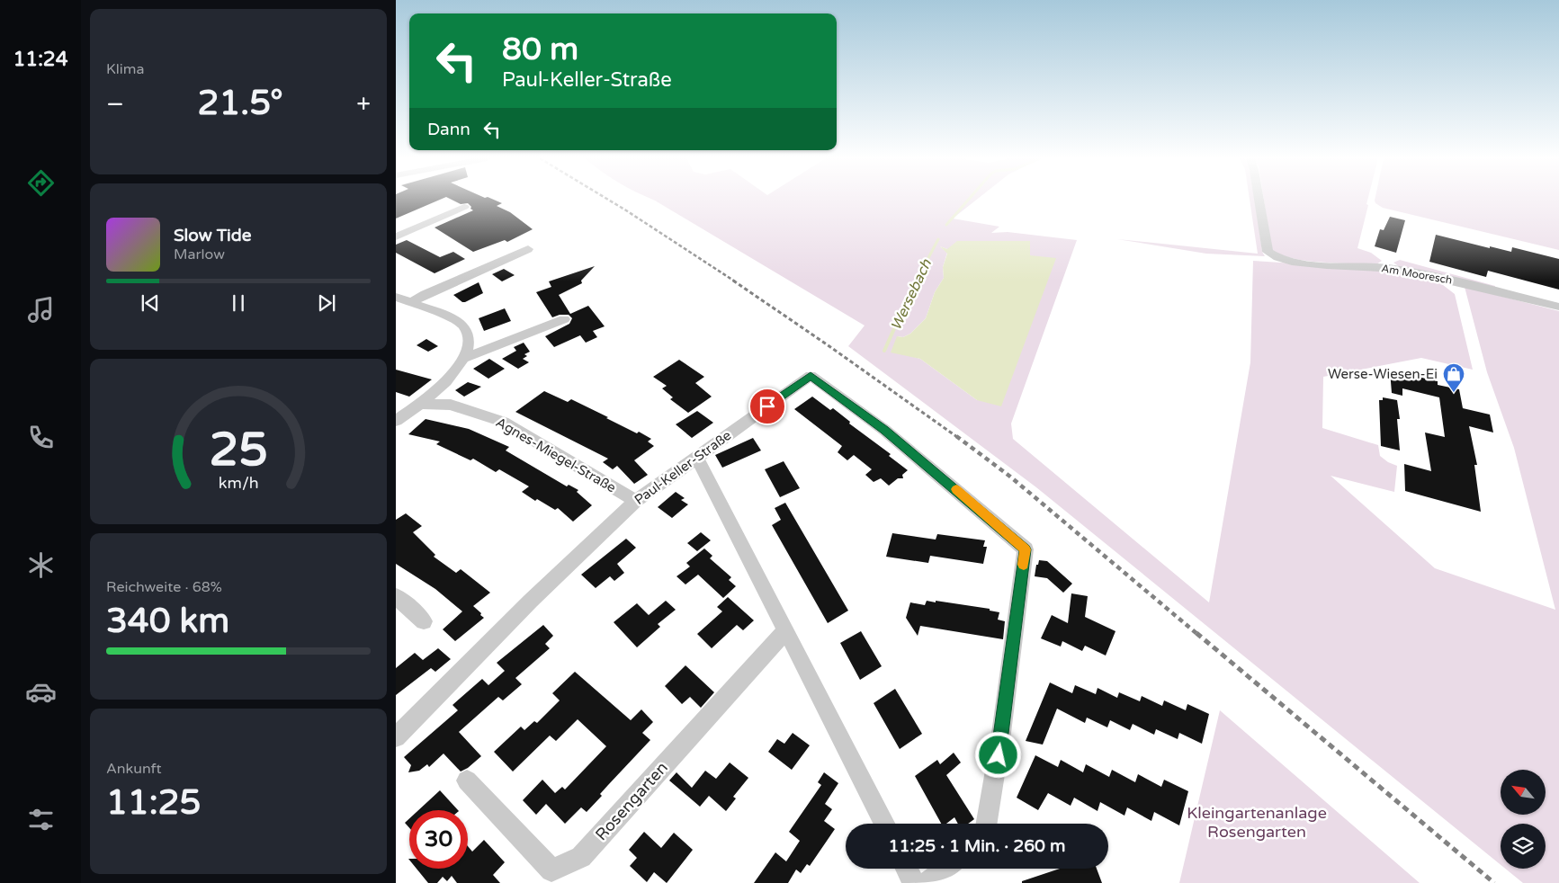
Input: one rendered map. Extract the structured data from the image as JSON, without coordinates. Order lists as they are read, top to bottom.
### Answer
{
  "streets": {
    "street": [
      "Am Mooresch",
      "Agnes-Miegel-Straße",
      "Paul-Keller-Straße",
      "Rosengarten"
    ]
  },
  "crossings": [
    ["Agnes-Miegel-Straße", "Paul-Keller-Straße"]
  ],
  "water": ["Wersebach"],
  "parks": ["Kleingartenanlage Rosengarten"],
  "places": {
    "shop": ["Werse-Wiesen-Ei"]
  },
  "north": "top left",
  "page": {
    "tabs": "11:24",
    "tile": [
      "Klima",
      ["Reichweite · 68%", "340 km"],
      ["Ankunft", "11:25"]
    ],
    "turn": ["80 m", "Paul-Keller-Straße"],
    "heat": ["−", "21.5°", "+"],
    "then": "Dann",
    "song": ["Slow Tide", "Marlow"],
    "limit": "30",
    "trip": "11:25 · 1 Min. · 260 m",
    "gauge": ["25", "km/h"]
  }
}
